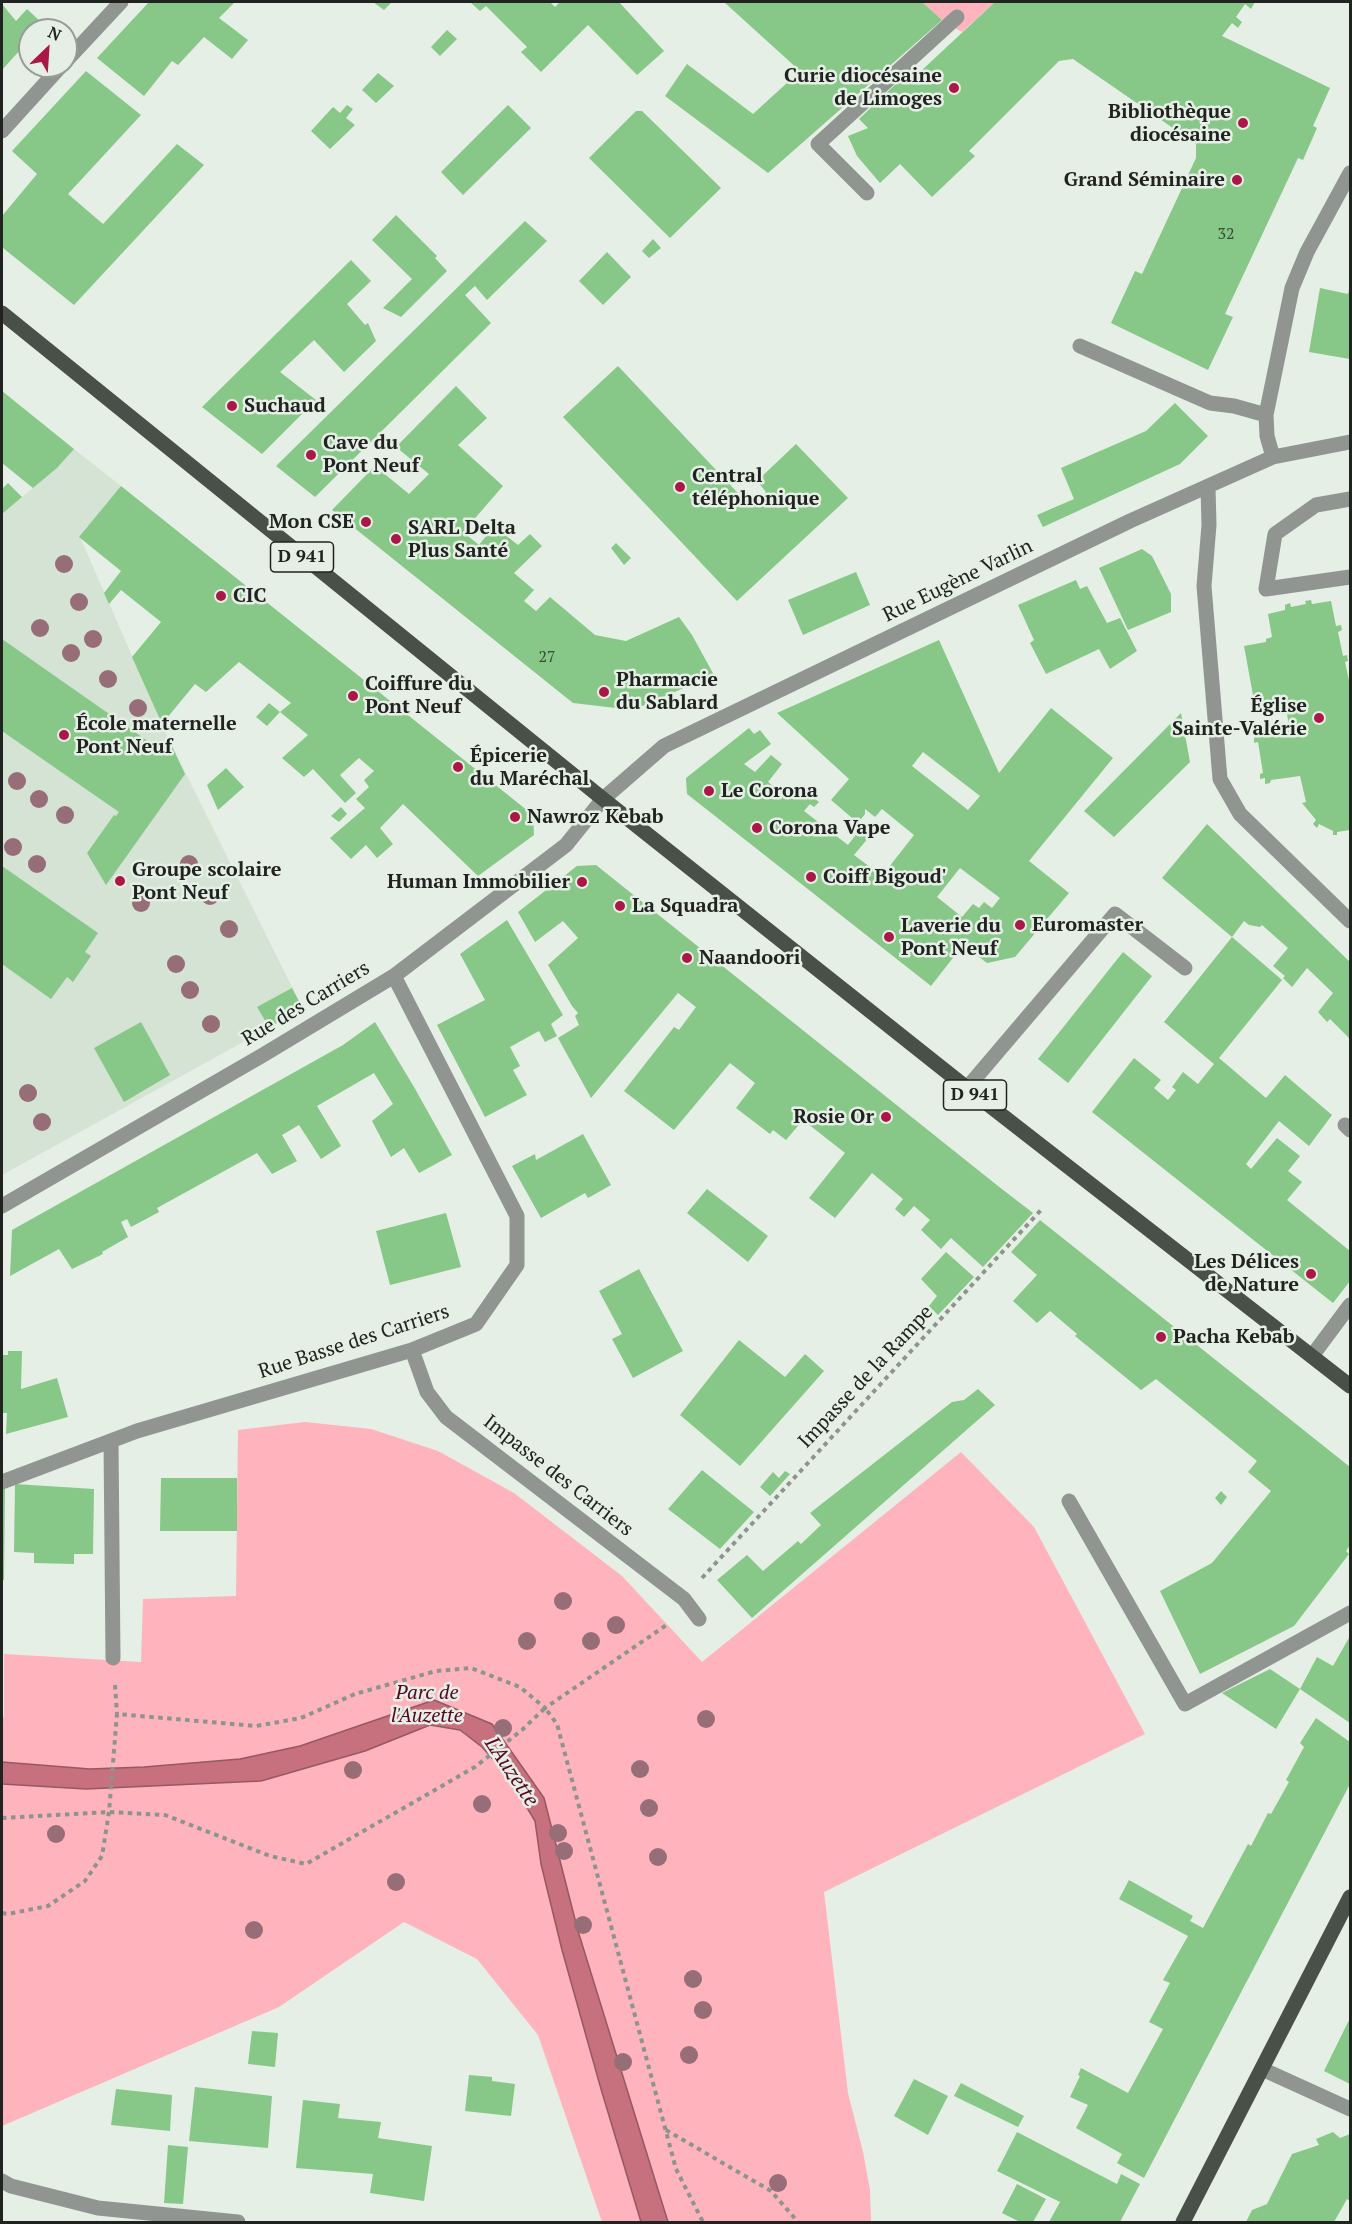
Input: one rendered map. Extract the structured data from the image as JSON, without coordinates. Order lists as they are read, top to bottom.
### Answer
{
  "streets": {
    "main road": ["D 941"],
    "street": [
      "Rue Eugène Varlin",
      "Rue des Carriers",
      "Rue Basse des Carriers",
      "Impasse des Carriers"
    ],
    "path": ["Impasse de la Rampe"]
  },
  "crossings": [
    ["D 941", "Rue Eugène Varlin"],
    ["D 941", "Rue des Carriers"],
    ["Rue Eugène Varlin", "Rue des Carriers"],
    ["Rue des Carriers", "Rue Basse des Carriers"],
    ["Rue Basse des Carriers", "Impasse des Carriers"]
  ],
  "water": ["L'Auzette"],
  "parks": ["Parc de l'Auzette"],
  "places": [
    "Curie diocésaine de Limoges",
    "Bibliothèque diocésaine",
    "Grand Séminaire",
    "Suchaud",
    "Cave du Pont Neuf",
    "Central téléphonique",
    "Mon CSE",
    "SARL Delta Plus Santé",
    "CIC",
    "Pharmacie du Sablard",
    "Coiffure du Pont Neuf",
    "Église Sainte-Valérie",
    "École maternelle Pont Neuf",
    "Épicerie du Maréchal",
    "Le Corona",
    "Nawroz Kebab",
    "Corona Vape",
    "Coiff Bigoud'",
    "Groupe scolaire Pont Neuf",
    "Human Immobilier",
    "La Squadra",
    "Euromaster",
    "Laverie du Pont Neuf",
    "Naandoori",
    "Rosie Or",
    "Les Délices de Nature",
    "Pacha Kebab"
  ],
  "house_numbers": ["32", "27"],
  "north": "top right"
}
